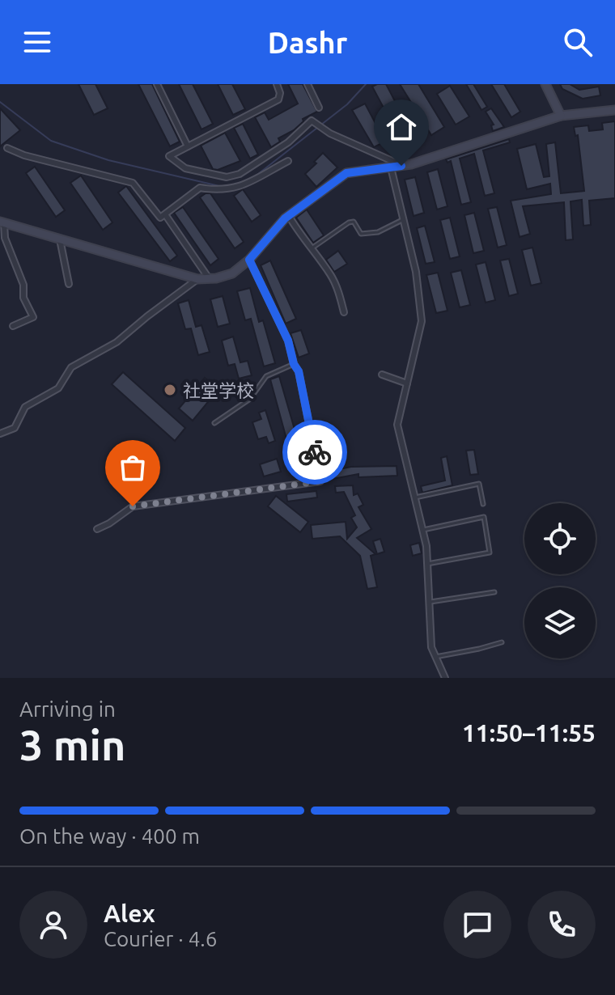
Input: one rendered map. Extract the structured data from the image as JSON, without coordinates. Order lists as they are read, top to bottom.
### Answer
{
  "places": ["社堂学校"],
  "page": {
    "header": "Dashr",
    "heading": ["3 min", "Arriving in", "11:50–11:55"],
    "panel": ["Alex", "Courier · 4.6"],
    "bar": "On the way · 400 m"
  }
}
